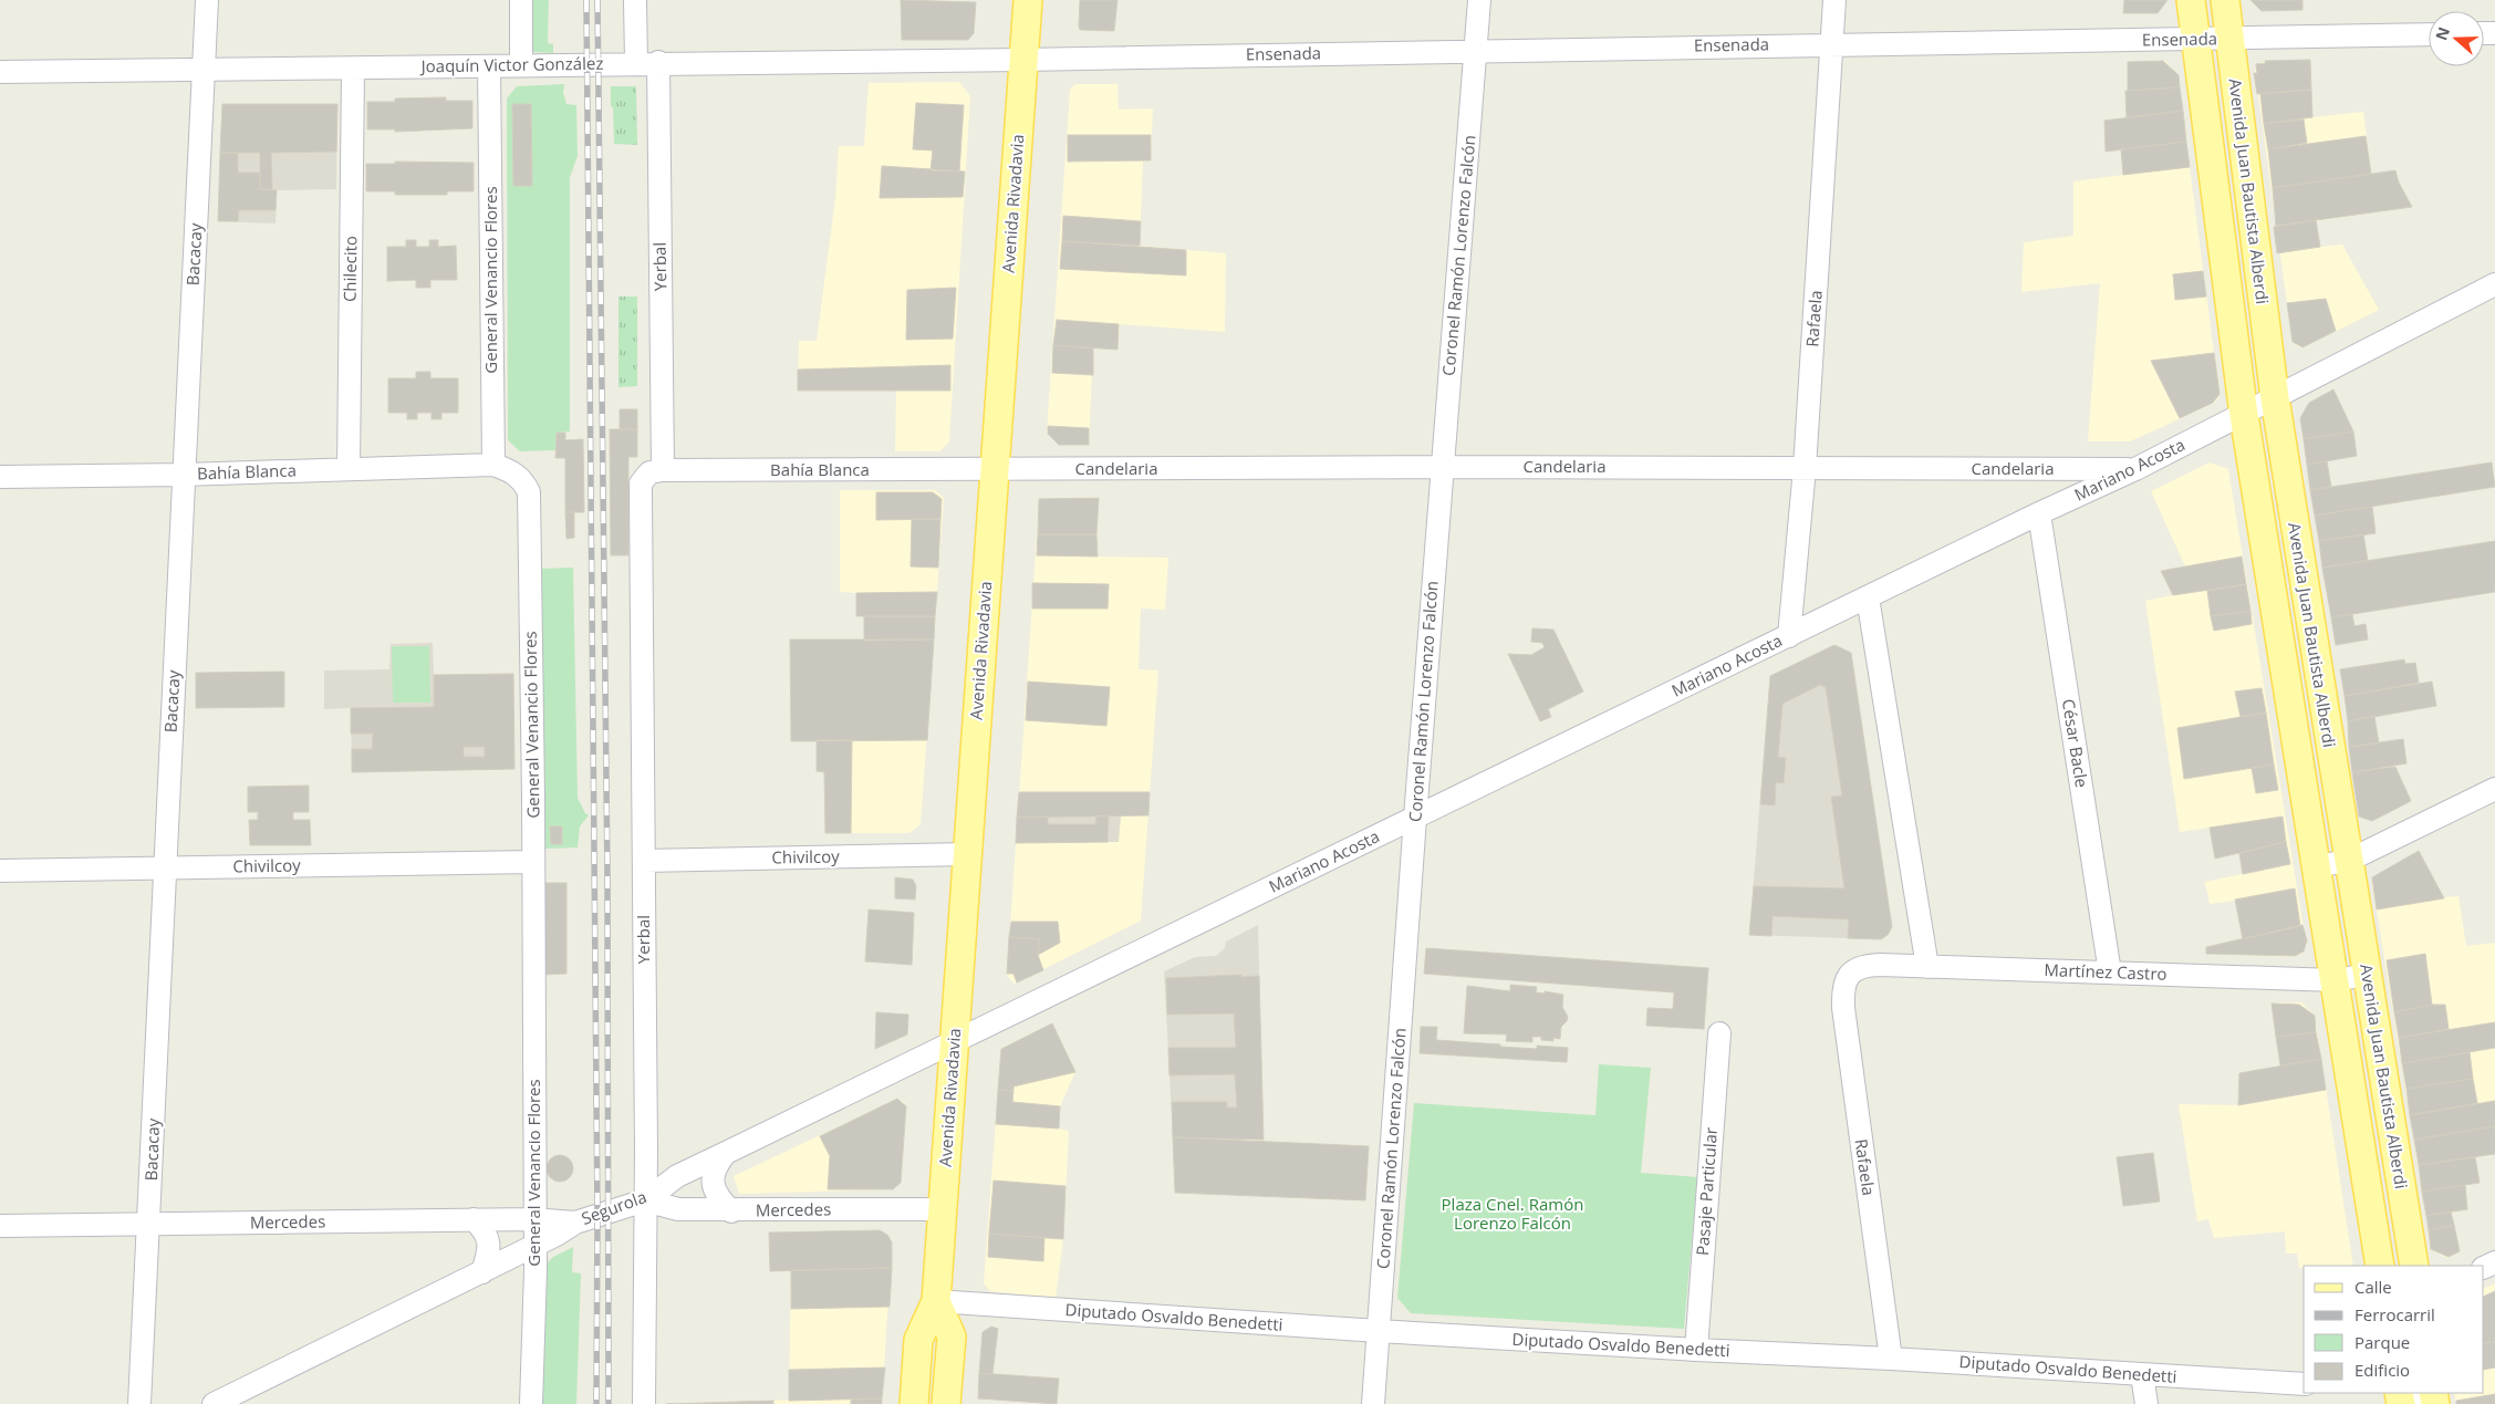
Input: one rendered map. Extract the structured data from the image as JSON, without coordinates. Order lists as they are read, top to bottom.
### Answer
{
  "streets": {
    "main road": ["Avenida Juan Bautista Alberdi", "Avenida Rivadavia"],
    "street": [
      "Ensenada",
      "Joaquín Victor González",
      "Bacacay",
      "Coronel Ramón Lorenzo Falcón",
      "Yerbal",
      "Chilecito",
      "General Venancio Flores",
      "Rafaela",
      "Candelaria",
      "Bahía Blanca",
      "Mariano Acosta",
      "César Bacle",
      "Chivilcoy",
      "Martínez Castro",
      "Pasaje Particular",
      "Segurola",
      "Mercedes",
      "Diputado Osvaldo Benedetti"
    ]
  },
  "crossings": [
    ["Ensenada", "Joaquín Victor González"],
    ["Ensenada", "Avenida Juan Bautista Alberdi"],
    ["Ensenada", "Avenida Rivadavia"],
    ["Ensenada", "Coronel Ramón Lorenzo Falcón"],
    ["Ensenada", "Rafaela"],
    ["Joaquín Victor González", "Avenida Rivadavia"],
    ["Joaquín Victor González", "Bacacay"],
    ["Joaquín Victor González", "Yerbal"],
    ["Joaquín Victor González", "Chilecito"],
    ["Joaquín Victor González", "General Venancio Flores"],
    ["Avenida Juan Bautista Alberdi", "Mariano Acosta"],
    ["Avenida Juan Bautista Alberdi", "Martínez Castro"],
    ["Avenida Rivadavia", "Candelaria"],
    ["Avenida Rivadavia", "Bahía Blanca"],
    ["Avenida Rivadavia", "Mariano Acosta"],
    ["Avenida Rivadavia", "Chivilcoy"],
    ["Avenida Rivadavia", "Segurola"],
    ["Avenida Rivadavia", "Mercedes"],
    ["Avenida Rivadavia", "Diputado Osvaldo Benedetti"],
    ["Bacacay", "Bahía Blanca"],
    ["Bacacay", "Chivilcoy"],
    ["Bacacay", "Mercedes"],
    ["Coronel Ramón Lorenzo Falcón", "Candelaria"],
    ["Coronel Ramón Lorenzo Falcón", "Mariano Acosta"],
    ["Coronel Ramón Lorenzo Falcón", "Diputado Osvaldo Benedetti"],
    ["Yerbal", "Bahía Blanca"],
    ["Yerbal", "Chivilcoy"],
    ["Yerbal", "Segurola"],
    ["Yerbal", "Mercedes"],
    ["Chilecito", "Bahía Blanca"],
    ["General Venancio Flores", "Bahía Blanca"],
    ["General Venancio Flores", "Chivilcoy"],
    ["General Venancio Flores", "Segurola"],
    ["General Venancio Flores", "Mercedes"],
    ["Rafaela", "Candelaria"],
    ["Rafaela", "Mariano Acosta"],
    ["Rafaela", "Martínez Castro"],
    ["Rafaela", "Diputado Osvaldo Benedetti"],
    ["Candelaria", "Bahía Blanca"],
    ["Candelaria", "Mariano Acosta"],
    ["Mariano Acosta", "César Bacle"],
    ["Mariano Acosta", "Segurola"],
    ["César Bacle", "Martínez Castro"],
    ["Pasaje Particular", "Diputado Osvaldo Benedetti"],
    ["Segurola", "Mercedes"]
  ],
  "parks": ["Plaza Cnel. Ramón Lorenzo Falcón"],
  "legend": [
    "Calle",
    "Ferrocarril",
    "Parque",
    "Edificio"
  ],
  "north": "left"
}
